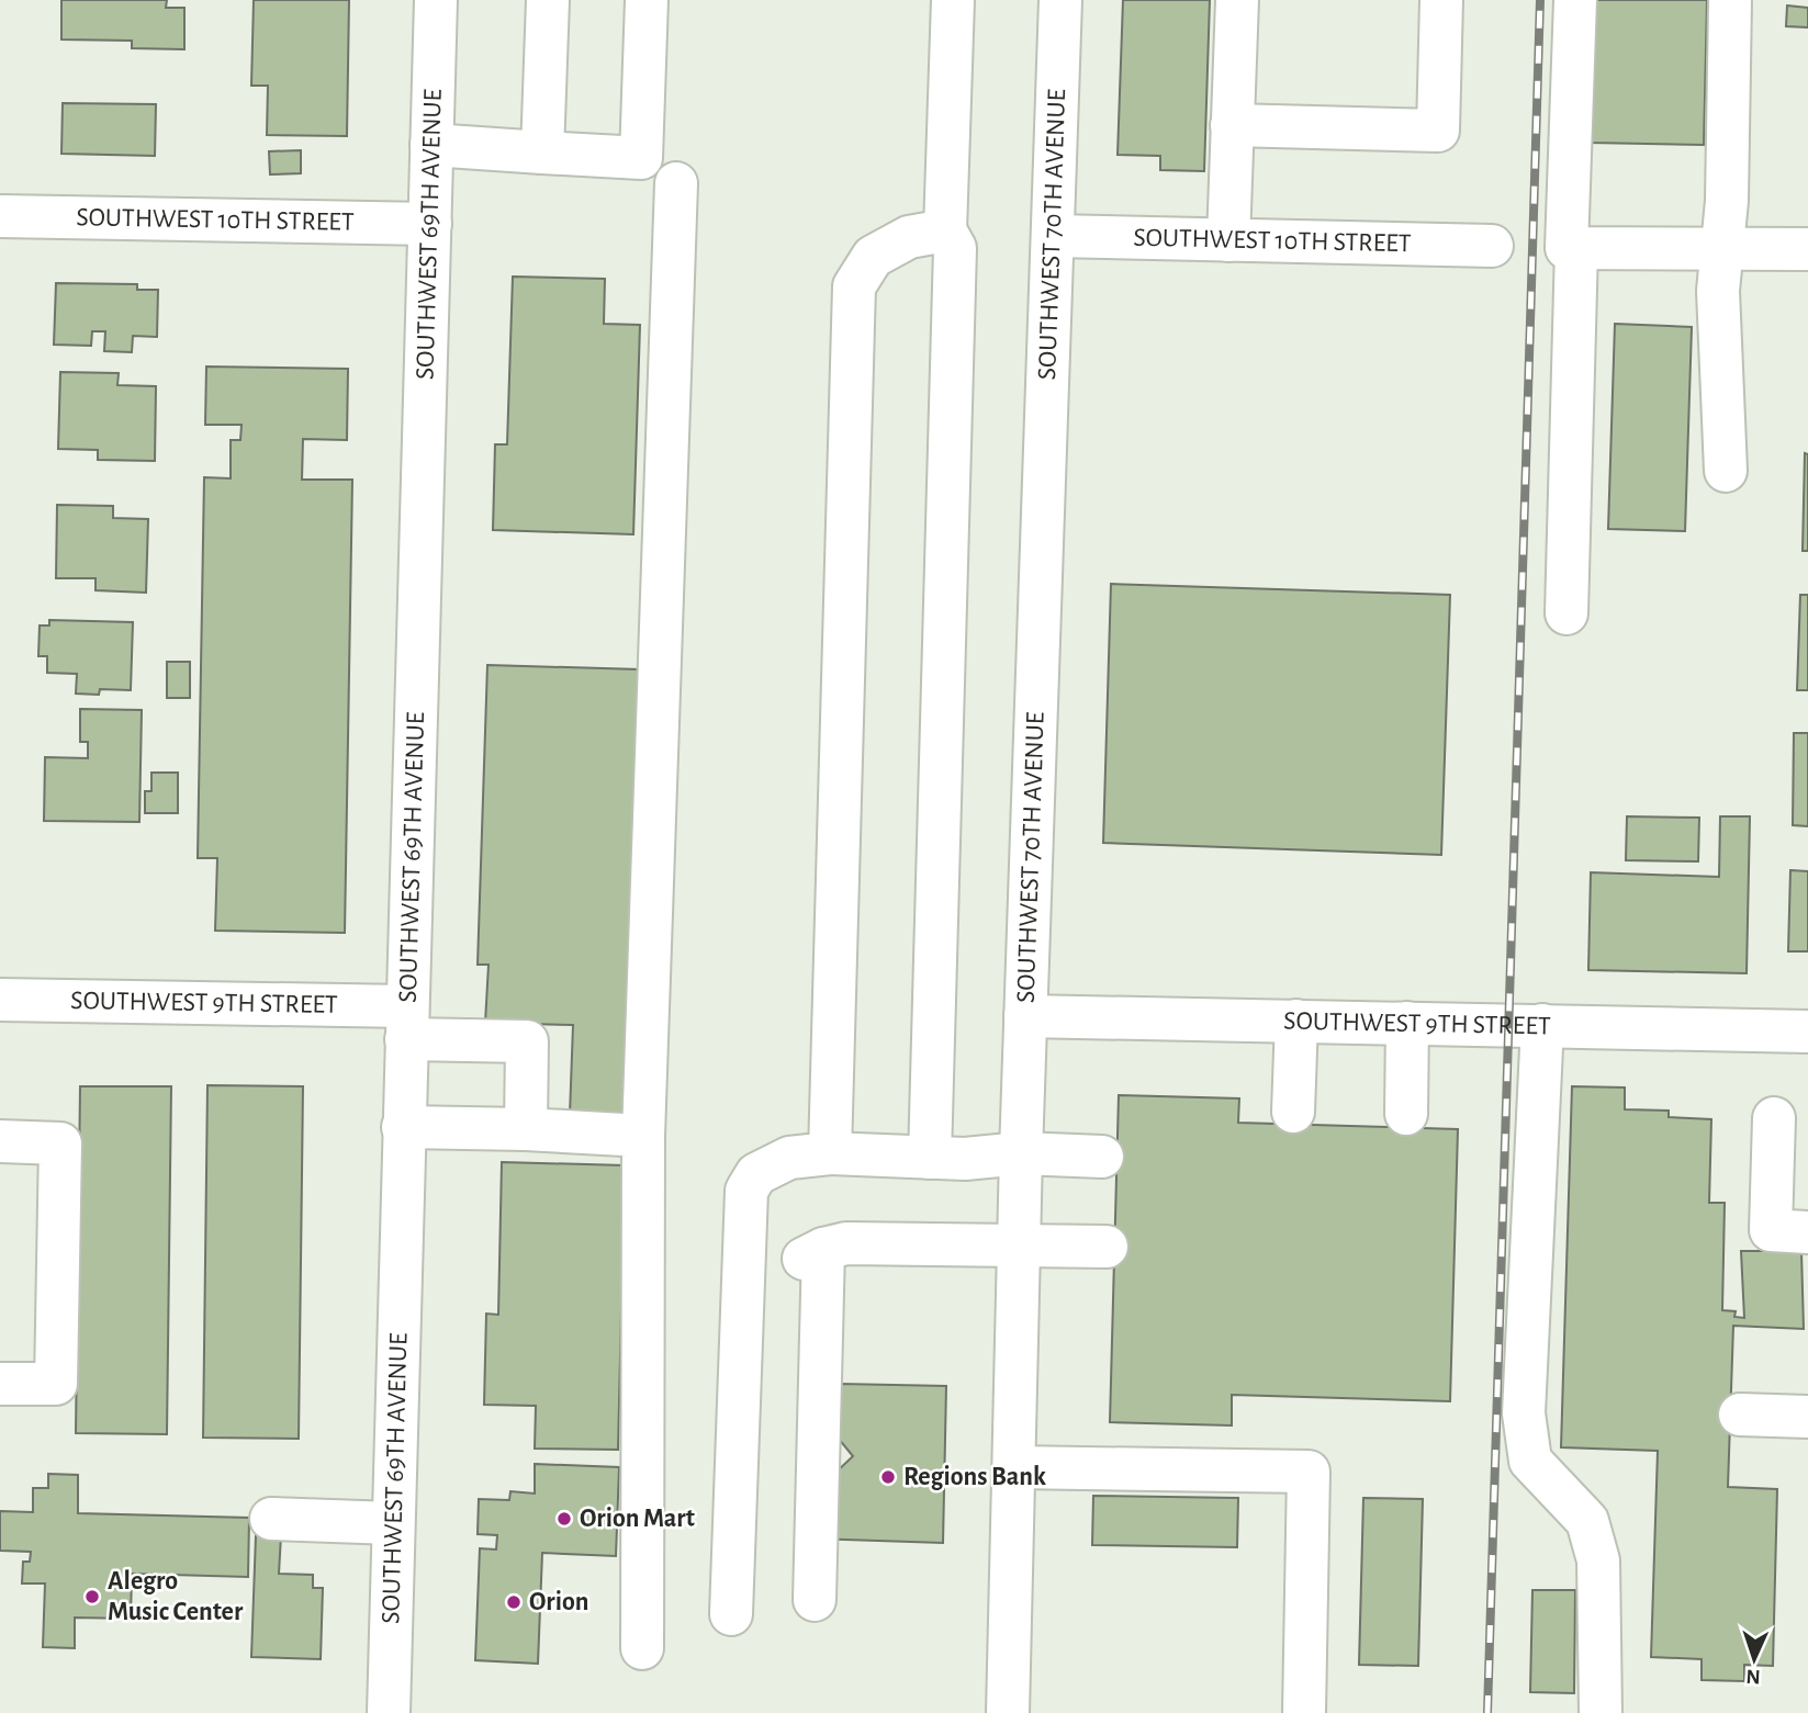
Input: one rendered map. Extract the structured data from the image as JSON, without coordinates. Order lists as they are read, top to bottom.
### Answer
{
  "streets": {
    "street": [
      "SOUTHWEST 10TH STREET",
      "SOUTHWEST 69TH AVENUE",
      "SOUTHWEST 70TH AVENUE",
      "SOUTHWEST 9TH STREET"
    ]
  },
  "crossings": [
    ["SOUTHWEST 10TH STREET", "SOUTHWEST 69TH AVENUE"],
    ["SOUTHWEST 10TH STREET", "SOUTHWEST 70TH AVENUE"],
    ["SOUTHWEST 69TH AVENUE", "SOUTHWEST 9TH STREET"],
    ["SOUTHWEST 70TH AVENUE", "SOUTHWEST 9TH STREET"]
  ],
  "places": [
    "Regions Bank",
    "Orion Mart",
    "Alegro Music Center",
    "Orion"
  ],
  "north": "bottom"
}
